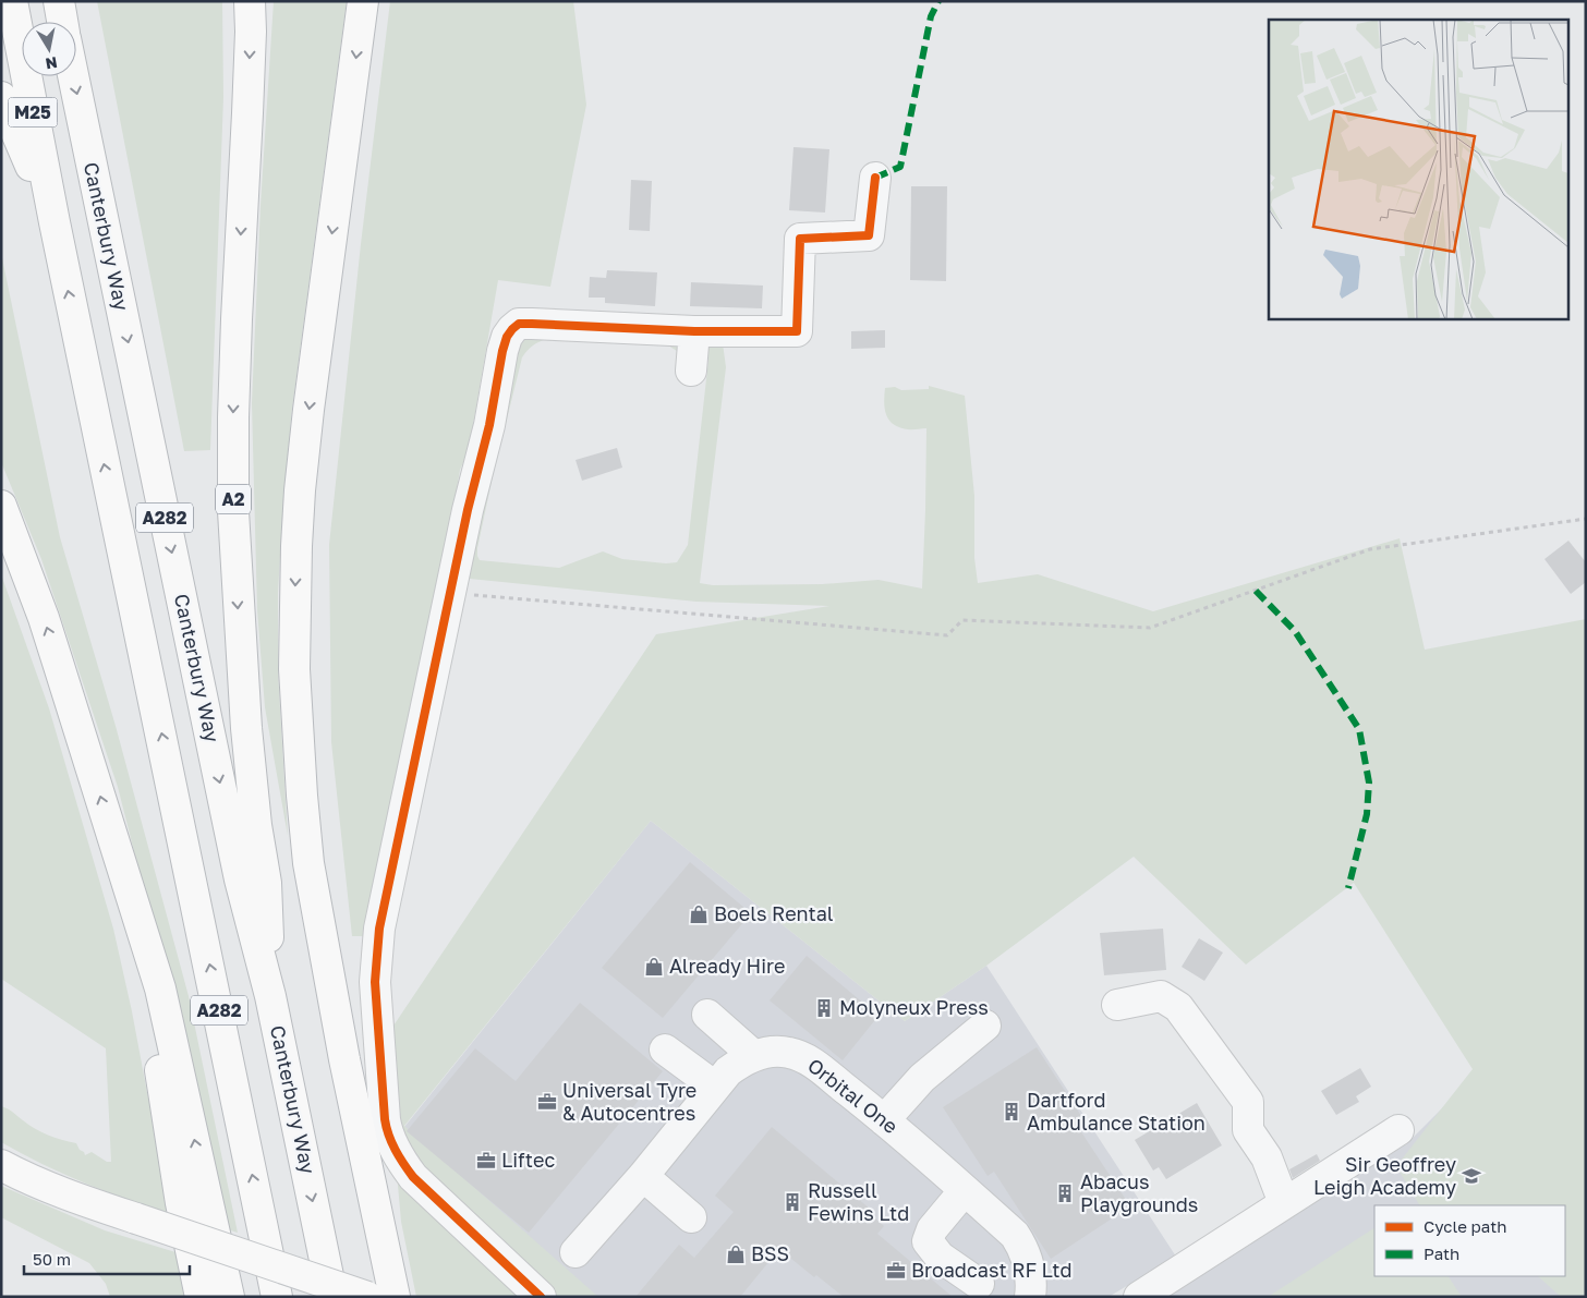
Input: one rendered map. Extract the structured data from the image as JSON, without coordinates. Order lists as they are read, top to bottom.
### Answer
{
  "streets": {
    "main road": [
      "M25",
      "Canterbury Way",
      "A2",
      "A282"
    ],
    "street": ["Orbital One"]
  },
  "crossings": [
    ["M25", "A282"],
    ["Canterbury Way", "A2"]
  ],
  "places": {
    "shop": ["Boels Rental", "Already Hire", "BSS"],
    "building": [
      "Molyneux Press",
      "Dartford Ambulance Station",
      "Abacus Playgrounds",
      "Russell Fewins Ltd"
    ],
    "office": ["Universal Tyre & Autocentres", "Liftec", "Broadcast RF Ltd"],
    "school or university": ["Sir Geoffrey Leigh Academy"]
  },
  "legend": ["Cycle path", "Path"],
  "scale_bar": "50 m",
  "north": "bottom"
}
